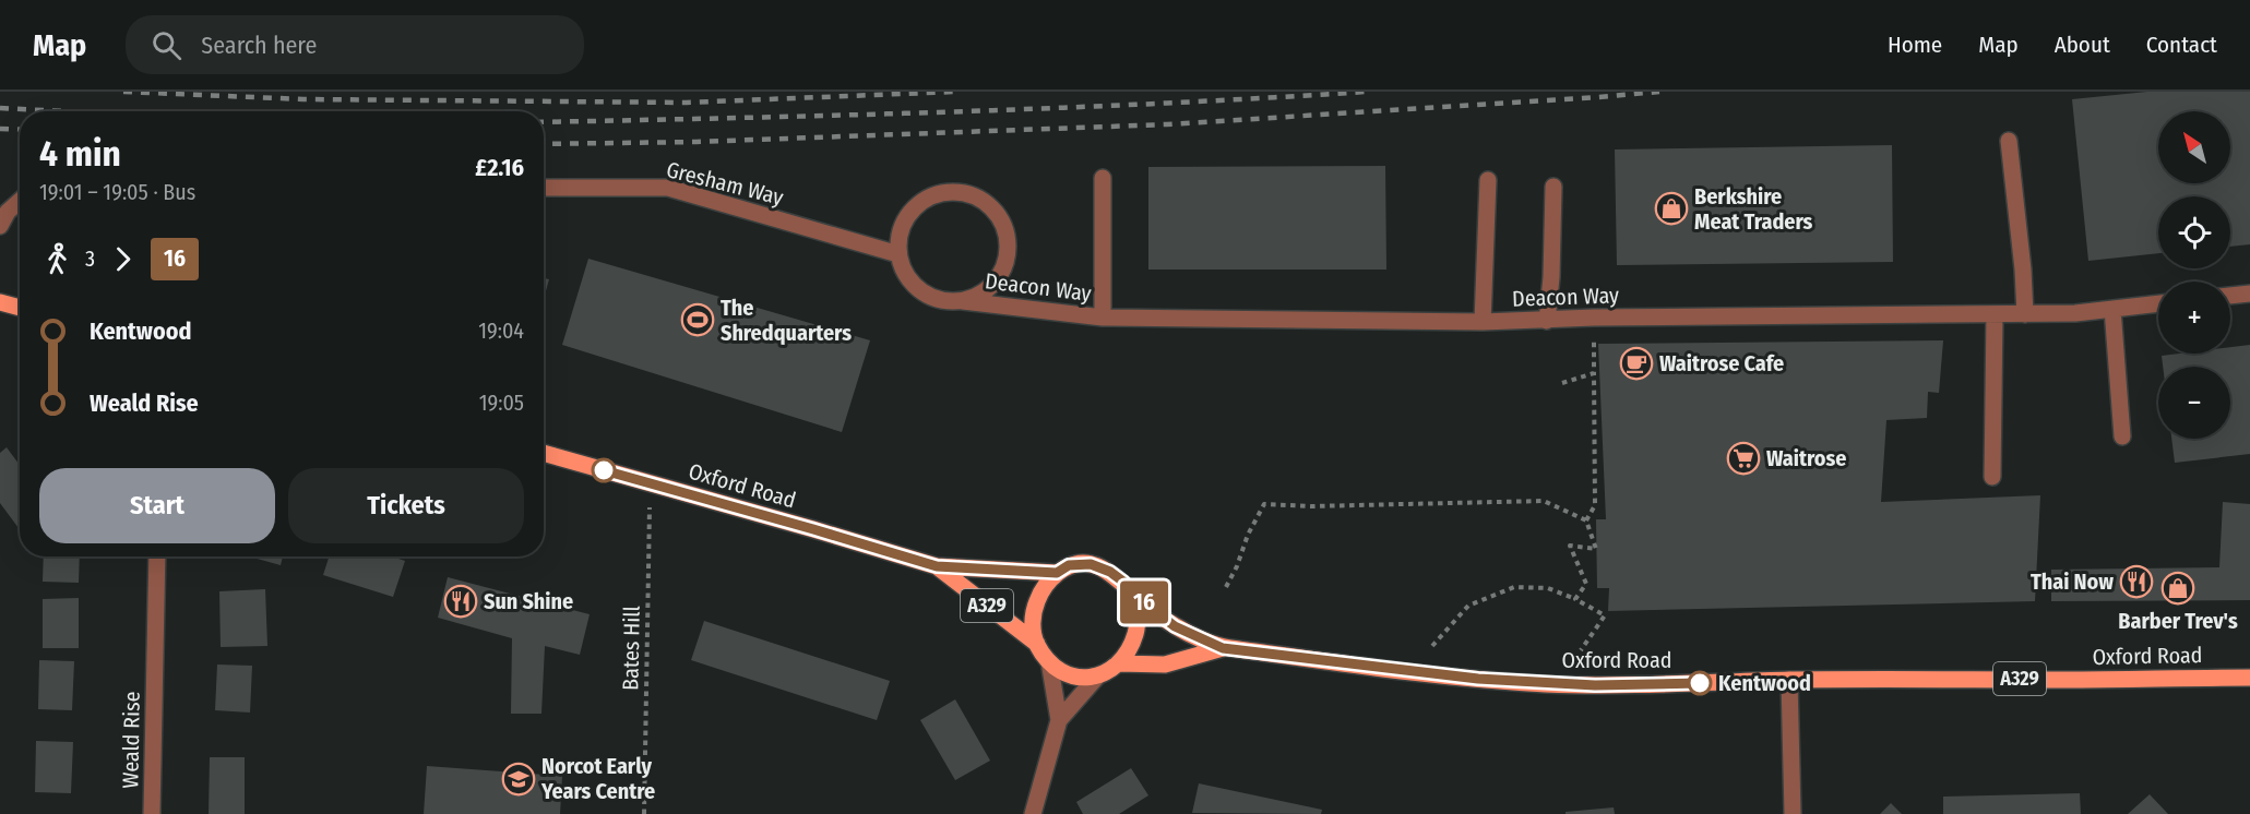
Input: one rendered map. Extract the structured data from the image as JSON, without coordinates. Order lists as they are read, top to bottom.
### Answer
{
  "streets": {
    "main road": ["Oxford Road", "A329"],
    "street": ["Gresham Way", "Deacon Way", "Weald Rise"],
    "path": ["Bates Hill"]
  },
  "crossings": [
    ["Gresham Way", "Deacon Way"],
    ["Oxford Road", "Bates Hill"]
  ],
  "places": {
    "shop": ["Berkshire Meat Traders", "Barber Trev's"],
    "sports": ["The Shredquarters"],
    "cafe": ["Waitrose Cafe"],
    "supermarket": ["Waitrose"],
    "restaurant": ["Thai Now", "Sun Shine"],
    "other": ["Kentwood"],
    "school or university": ["Norcot Early Years Centre"]
  },
  "lines": ["bus line 16"],
  "north": "top left",
  "page": {
    "header": "Map",
    "search": "Search here",
    "nav": [
      "Home",
      "Map",
      "About",
      "Contact"
    ],
    "on_map": "16",
    "map_buttons": ["+", "−"],
    "heading": ["4 min", "19:01 – 19:05 · Bus", "£2.16"],
    "legs": ["3", "16"],
    "list": [
      {
        "name": "Kentwood",
        "value": "19:04"
      },
      {
        "name": "Weald Rise",
        "value": "19:05"
      }
    ],
    "buttons": ["Start", "Tickets"]
  }
}
